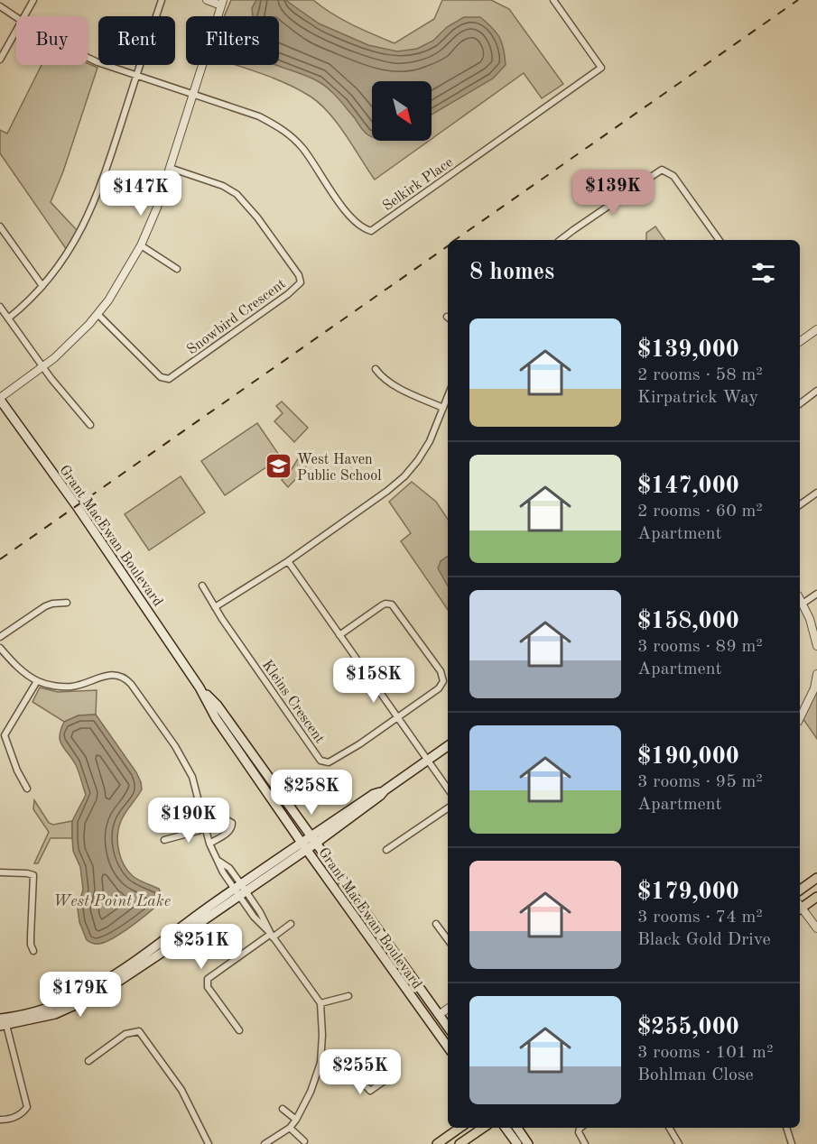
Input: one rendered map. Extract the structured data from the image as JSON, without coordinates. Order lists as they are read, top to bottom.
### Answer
{
  "streets": {
    "main road": ["Grant MacEwan Boulevard"],
    "street": ["Selkirk Place", "Snowbird Crescent", "Kleins Crescent"]
  },
  "water": ["West Point Lake"],
  "places": {
    "school or university": ["West Haven Public School"]
  },
  "north": "bottom right",
  "page": {
    "chip": ["Buy", "Rent", "Filters"],
    "price": [
      "$139K",
      "$147K",
      "$158K",
      "$258K",
      "$190K",
      "$251K",
      "$179K",
      "$255K"
    ],
    "heading": "8 homes",
    "list": [
      {
        "name": "$139,000",
        "note": "2 rooms · 58 m² · Kirpatrick Way"
      },
      {
        "name": "$147,000",
        "note": "2 rooms · 60 m² · Apartment"
      },
      {
        "name": "$158,000",
        "note": "3 rooms · 89 m² · Apartment"
      },
      {
        "name": "$190,000",
        "note": "3 rooms · 95 m² · Apartment"
      },
      {
        "name": "$179,000",
        "note": "3 rooms · 74 m² · Black Gold Drive"
      },
      {
        "name": "$255,000",
        "note": "3 rooms · 101 m² · Bohlman Close"
      }
    ]
  }
}
